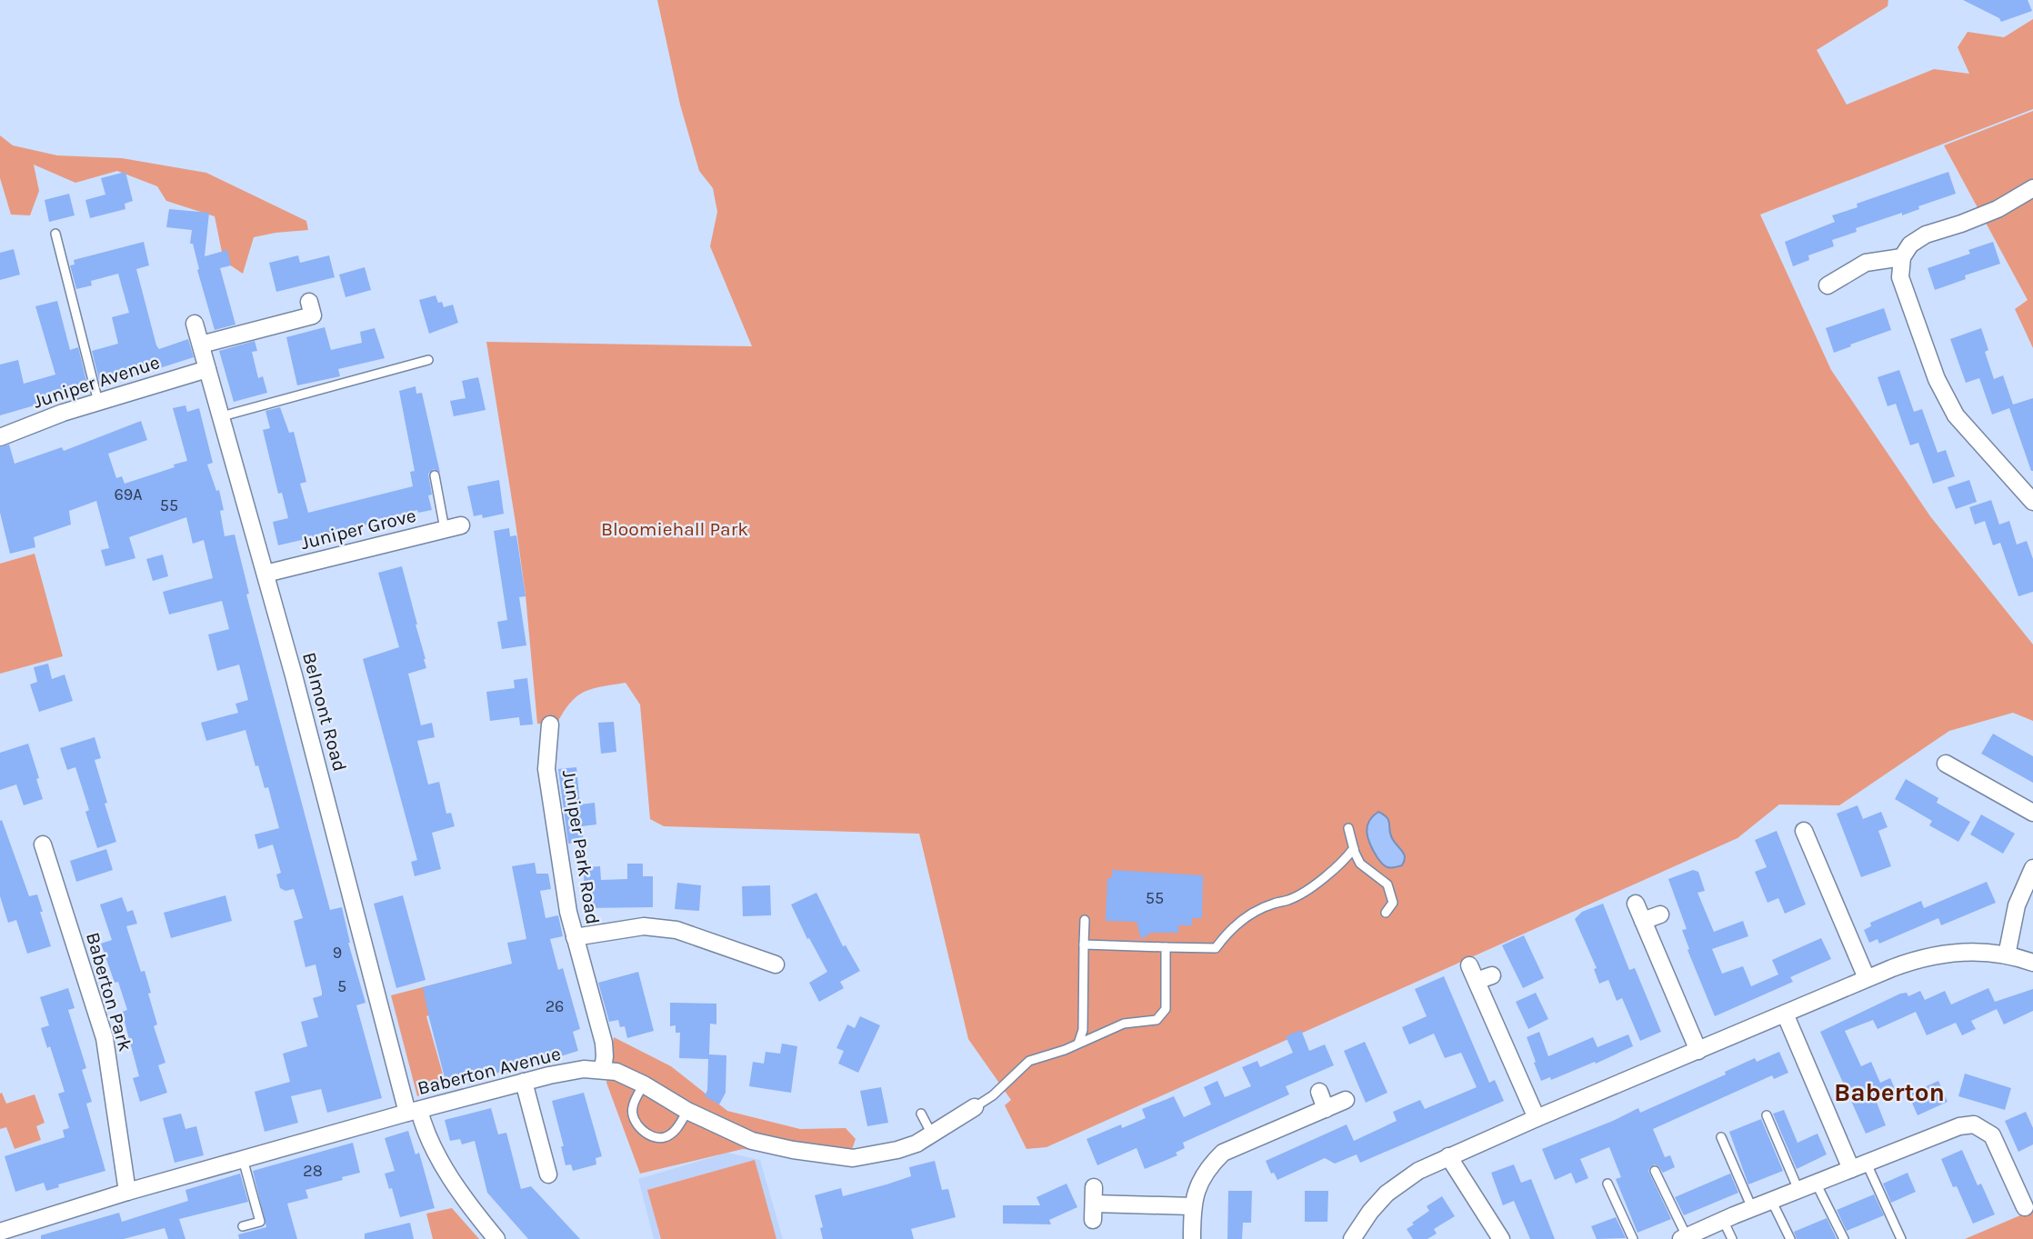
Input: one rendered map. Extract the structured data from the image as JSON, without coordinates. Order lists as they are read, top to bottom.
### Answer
{
  "streets": {
    "street": [
      "Juniper Avenue",
      "Juniper Grove",
      "Belmont Road",
      "Juniper Park Road",
      "Baberton Park",
      "Baberton Avenue"
    ]
  },
  "crossings": [
    ["Juniper Avenue", "Belmont Road"],
    ["Juniper Grove", "Belmont Road"],
    ["Belmont Road", "Baberton Avenue"],
    ["Juniper Park Road", "Baberton Avenue"],
    ["Baberton Park", "Baberton Avenue"]
  ],
  "districts": ["Baberton"],
  "parks": ["Bloomiehall Park"],
  "house_numbers": [
    "69A",
    "55",
    "55",
    "9",
    "5",
    "26",
    "28"
  ]
}
